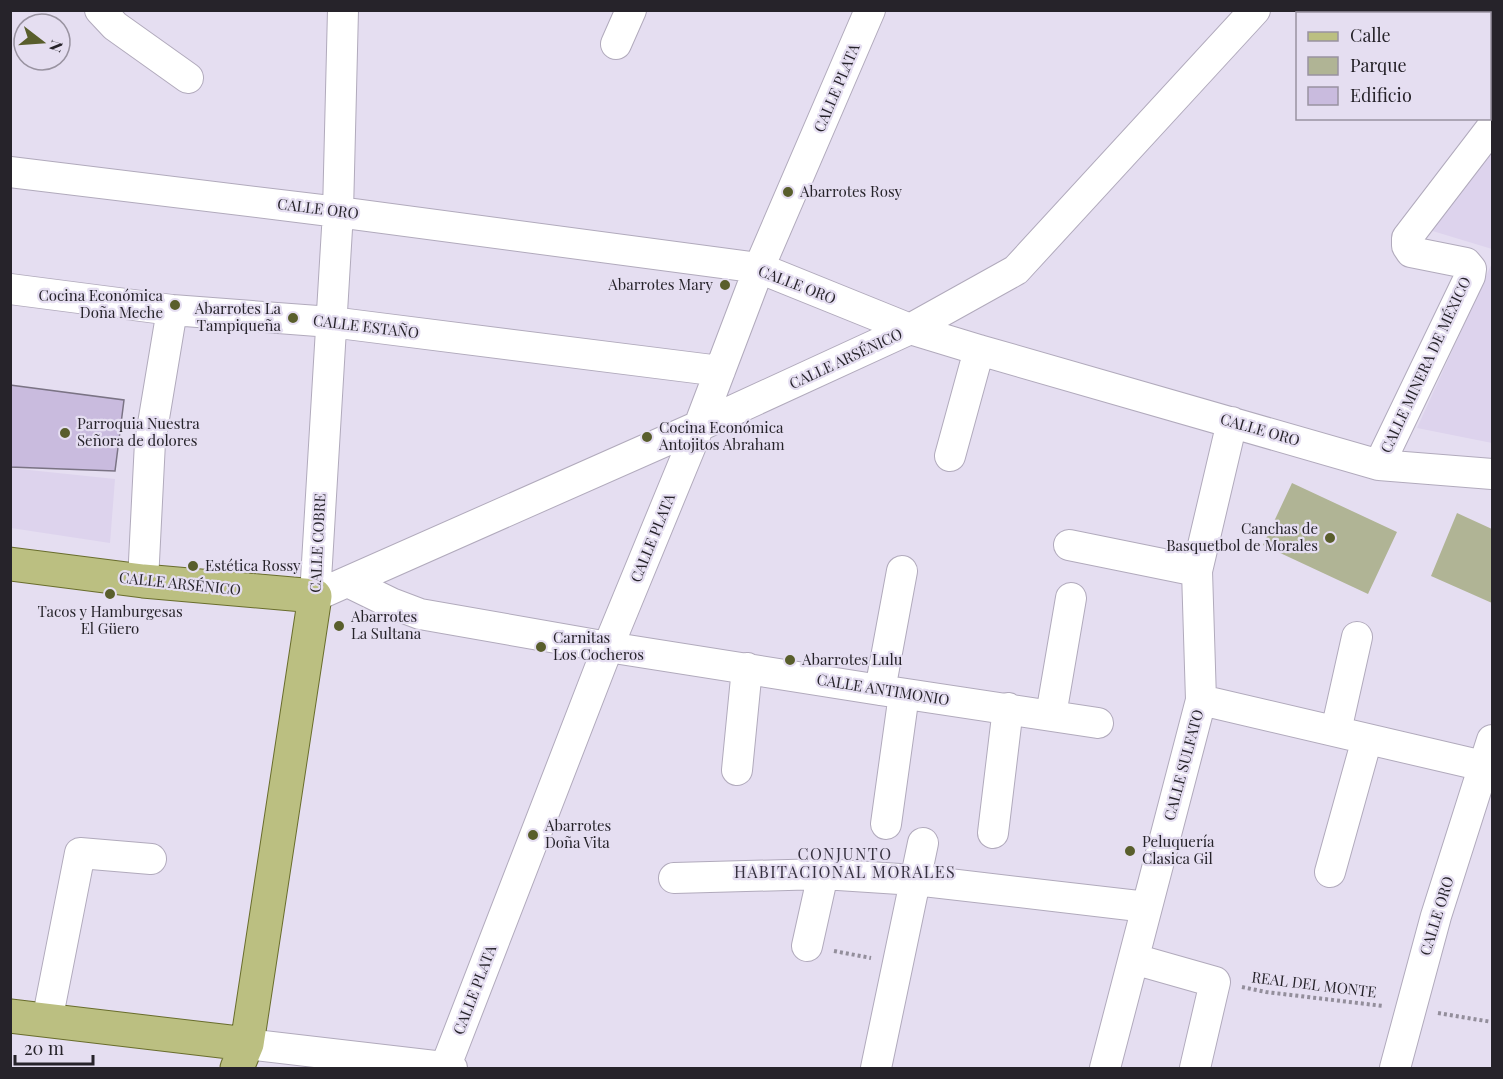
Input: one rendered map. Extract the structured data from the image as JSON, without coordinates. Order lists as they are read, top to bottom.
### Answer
{
  "streets": {
    "main road": ["CALLE ARSÉNICO", "CALLE COBRE"],
    "street": [
      "CALLE PLATA",
      "CALLE ORO",
      "CALLE ESTAÑO",
      "CALLE MINERA DE MÉXICO",
      "CALLE ANTIMONIO",
      "CALLE SULFATO"
    ],
    "path": ["REAL DEL MONTE"]
  },
  "crossings": [
    ["CALLE PLATA", "CALLE ORO"],
    ["CALLE PLATA", "CALLE ESTAÑO"],
    ["CALLE PLATA", "CALLE ARSÉNICO"],
    ["CALLE PLATA", "CALLE ANTIMONIO"],
    ["CALLE ORO", "CALLE ARSÉNICO"],
    ["CALLE ORO", "CALLE MINERA DE MÉXICO"],
    ["CALLE ORO", "CALLE COBRE"],
    ["CALLE ORO", "CALLE SULFATO"],
    ["CALLE ORO", "REAL DEL MONTE"],
    ["CALLE ESTAÑO", "CALLE COBRE"],
    ["CALLE ARSÉNICO", "CALLE COBRE"]
  ],
  "districts": ["CONJUNTO HABITACIONAL MORALES"],
  "places": [
    "Abarrotes Rosy",
    "Abarrotes Mary",
    "Cocina Económica Doña Meche",
    "Abarrotes La Tampiqueña",
    "Parroquia Nuestra Señora de dolores",
    "Cocina Económica Antojitos Abraham",
    "Canchas de Basquetbol de Morales",
    "Estética Rossy",
    "Tacos y Hamburgesas El Güero",
    "Abarrotes La Sultana",
    "Carnitas Los Cocheros",
    "Abarrotes Lulu",
    "Abarrotes Doña Vita",
    "Peluquería Clasica Gil"
  ],
  "legend": ["Calle", "Parque", "Edificio"],
  "scale_bar": "20 m",
  "north": "right"
}
